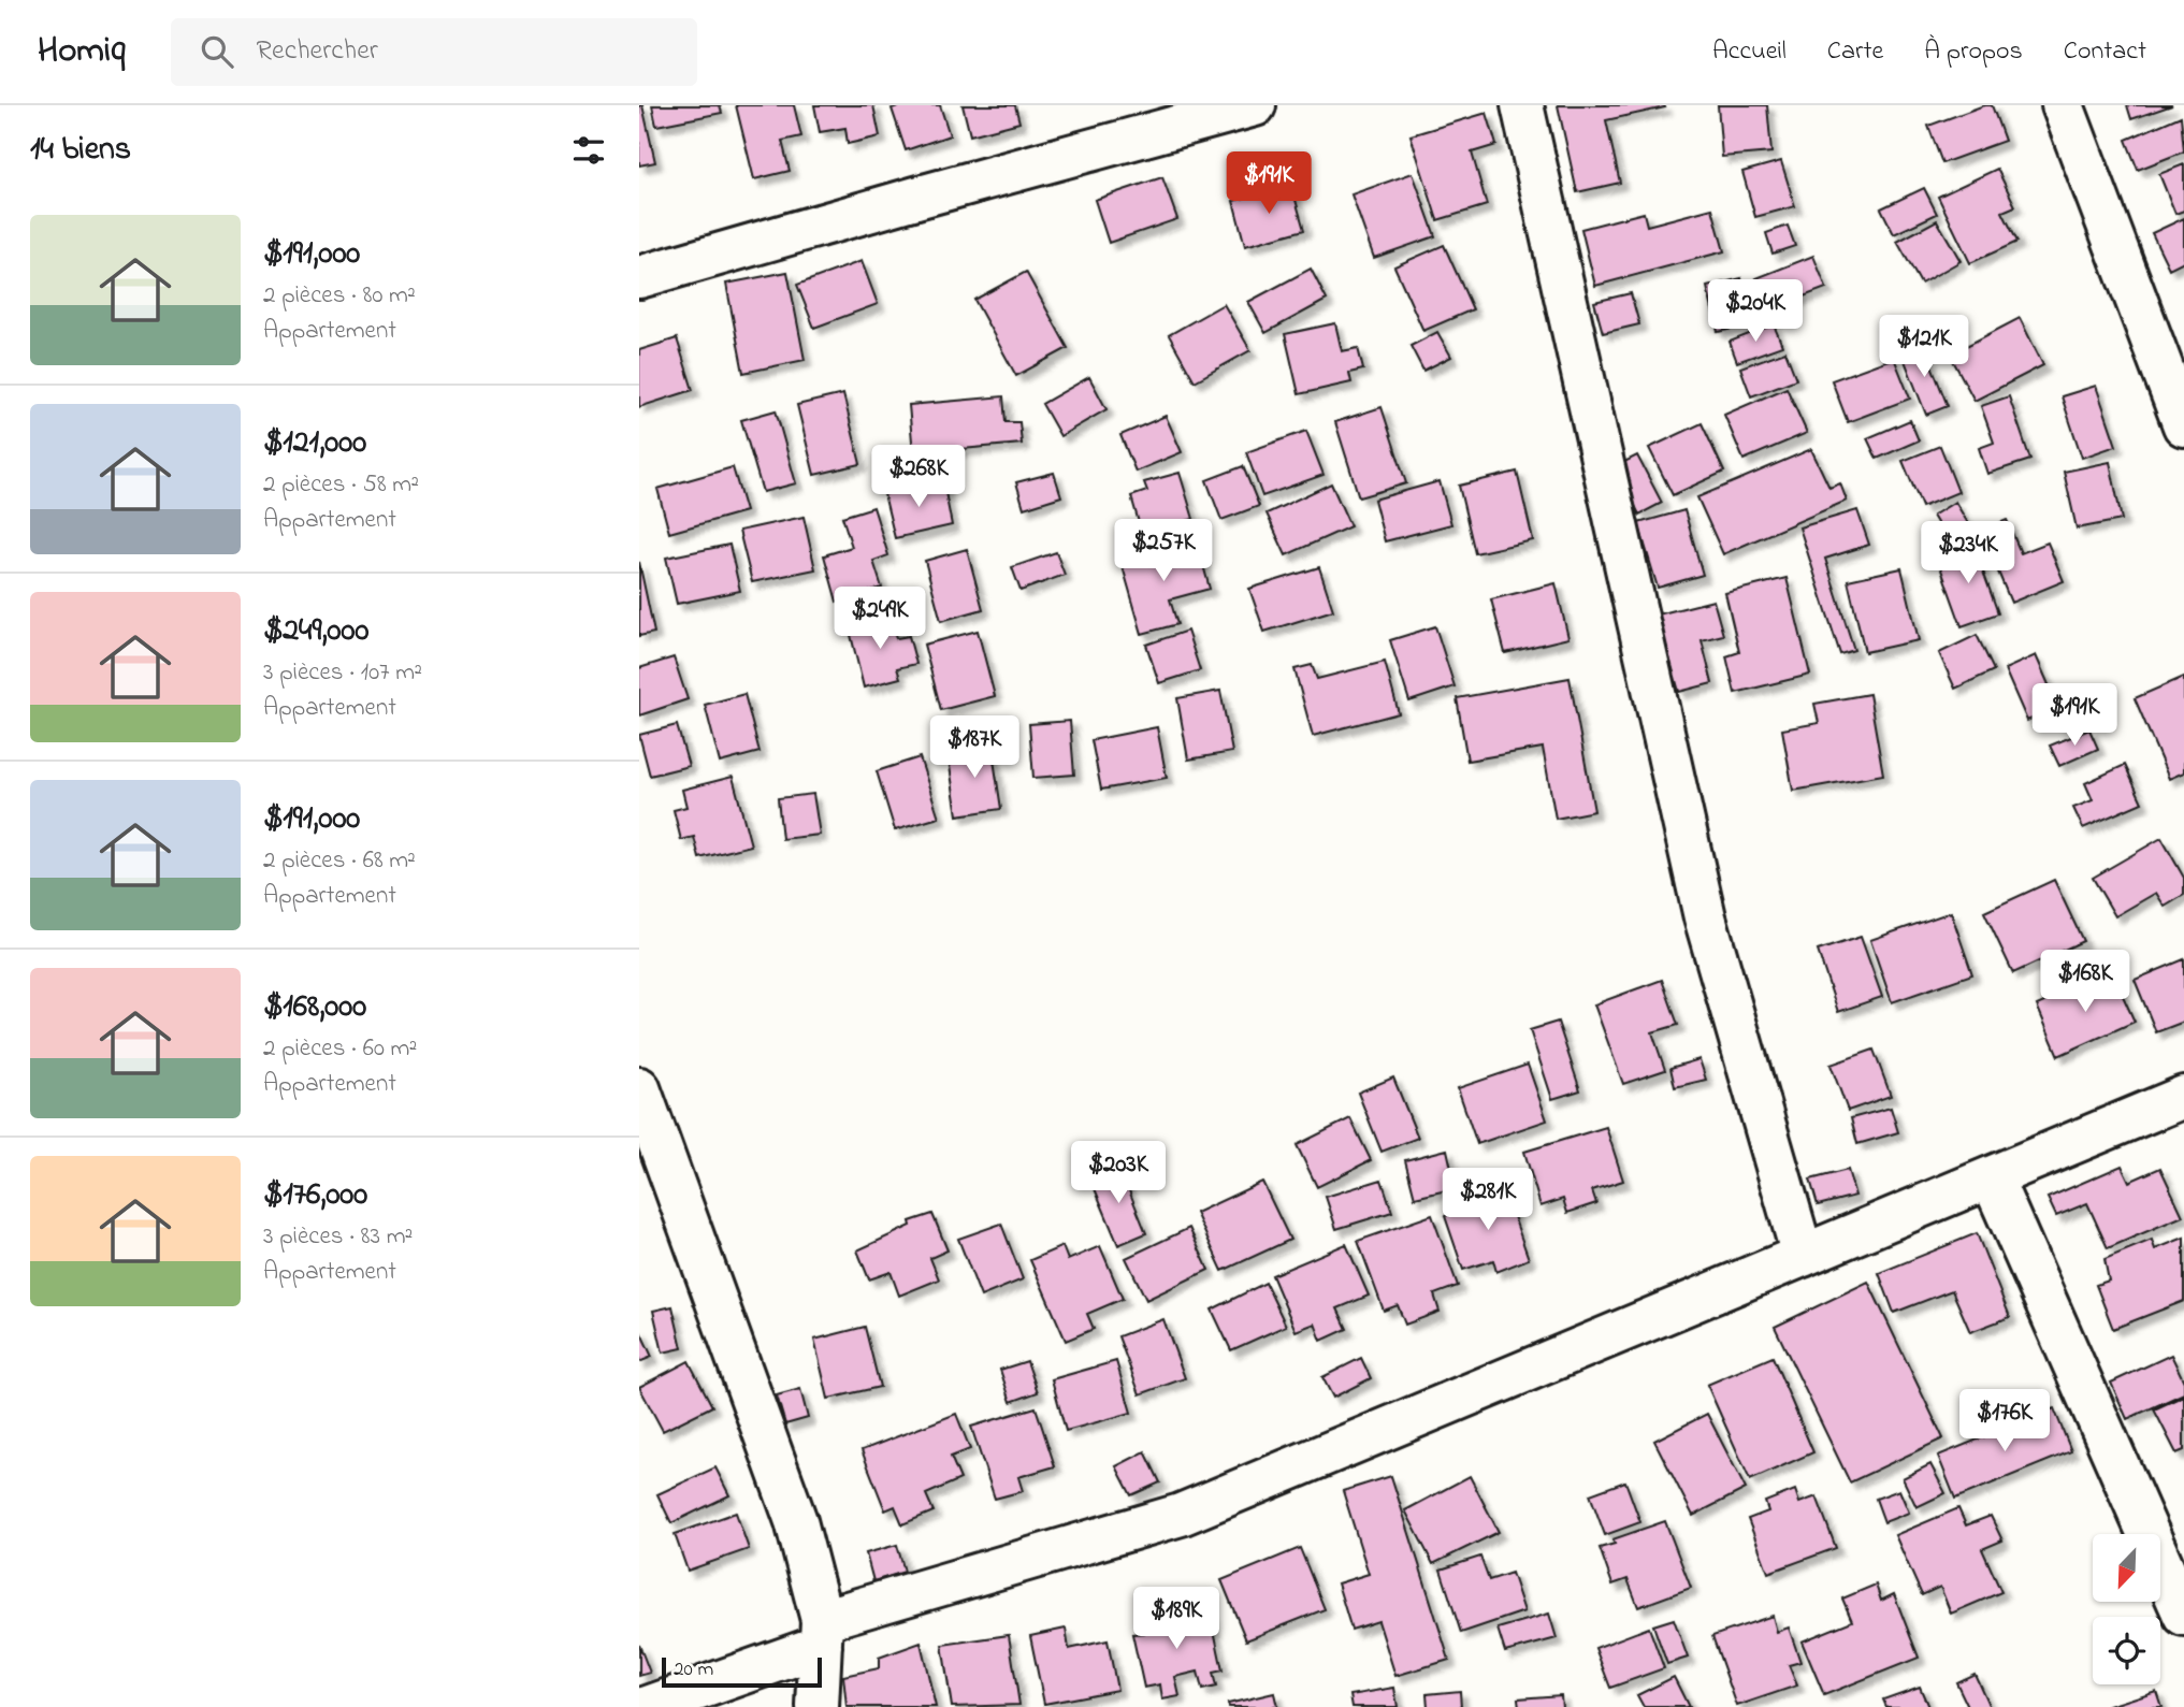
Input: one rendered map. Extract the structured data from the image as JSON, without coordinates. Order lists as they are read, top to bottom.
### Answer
{
  "scale_bar": "20 m",
  "north": "bottom left",
  "page": {
    "header": "Homiq",
    "search": "Rechercher",
    "nav": [
      "Accueil",
      "Carte",
      "À propos",
      "Contact"
    ],
    "heading": "14 biens",
    "price": [
      "$191K",
      "$204K",
      "$121K",
      "$268K",
      "$257K",
      "$234K",
      "$249K",
      "$191K",
      "$187K",
      "$168K",
      "$203K",
      "$281K",
      "$176K",
      "$189K"
    ],
    "list": [
      {
        "name": "$191,000",
        "note": "2 pièces · 80 m² · Appartement"
      },
      {
        "name": "$121,000",
        "note": "2 pièces · 58 m² · Appartement"
      },
      {
        "name": "$249,000",
        "note": "3 pièces · 107 m² · Appartement"
      },
      {
        "name": "$191,000",
        "note": "2 pièces · 68 m² · Appartement"
      },
      {
        "name": "$168,000",
        "note": "2 pièces · 60 m² · Appartement"
      },
      {
        "name": "$176,000",
        "note": "3 pièces · 83 m² · Appartement"
      }
    ],
    "scale": "20 m"
  }
}
